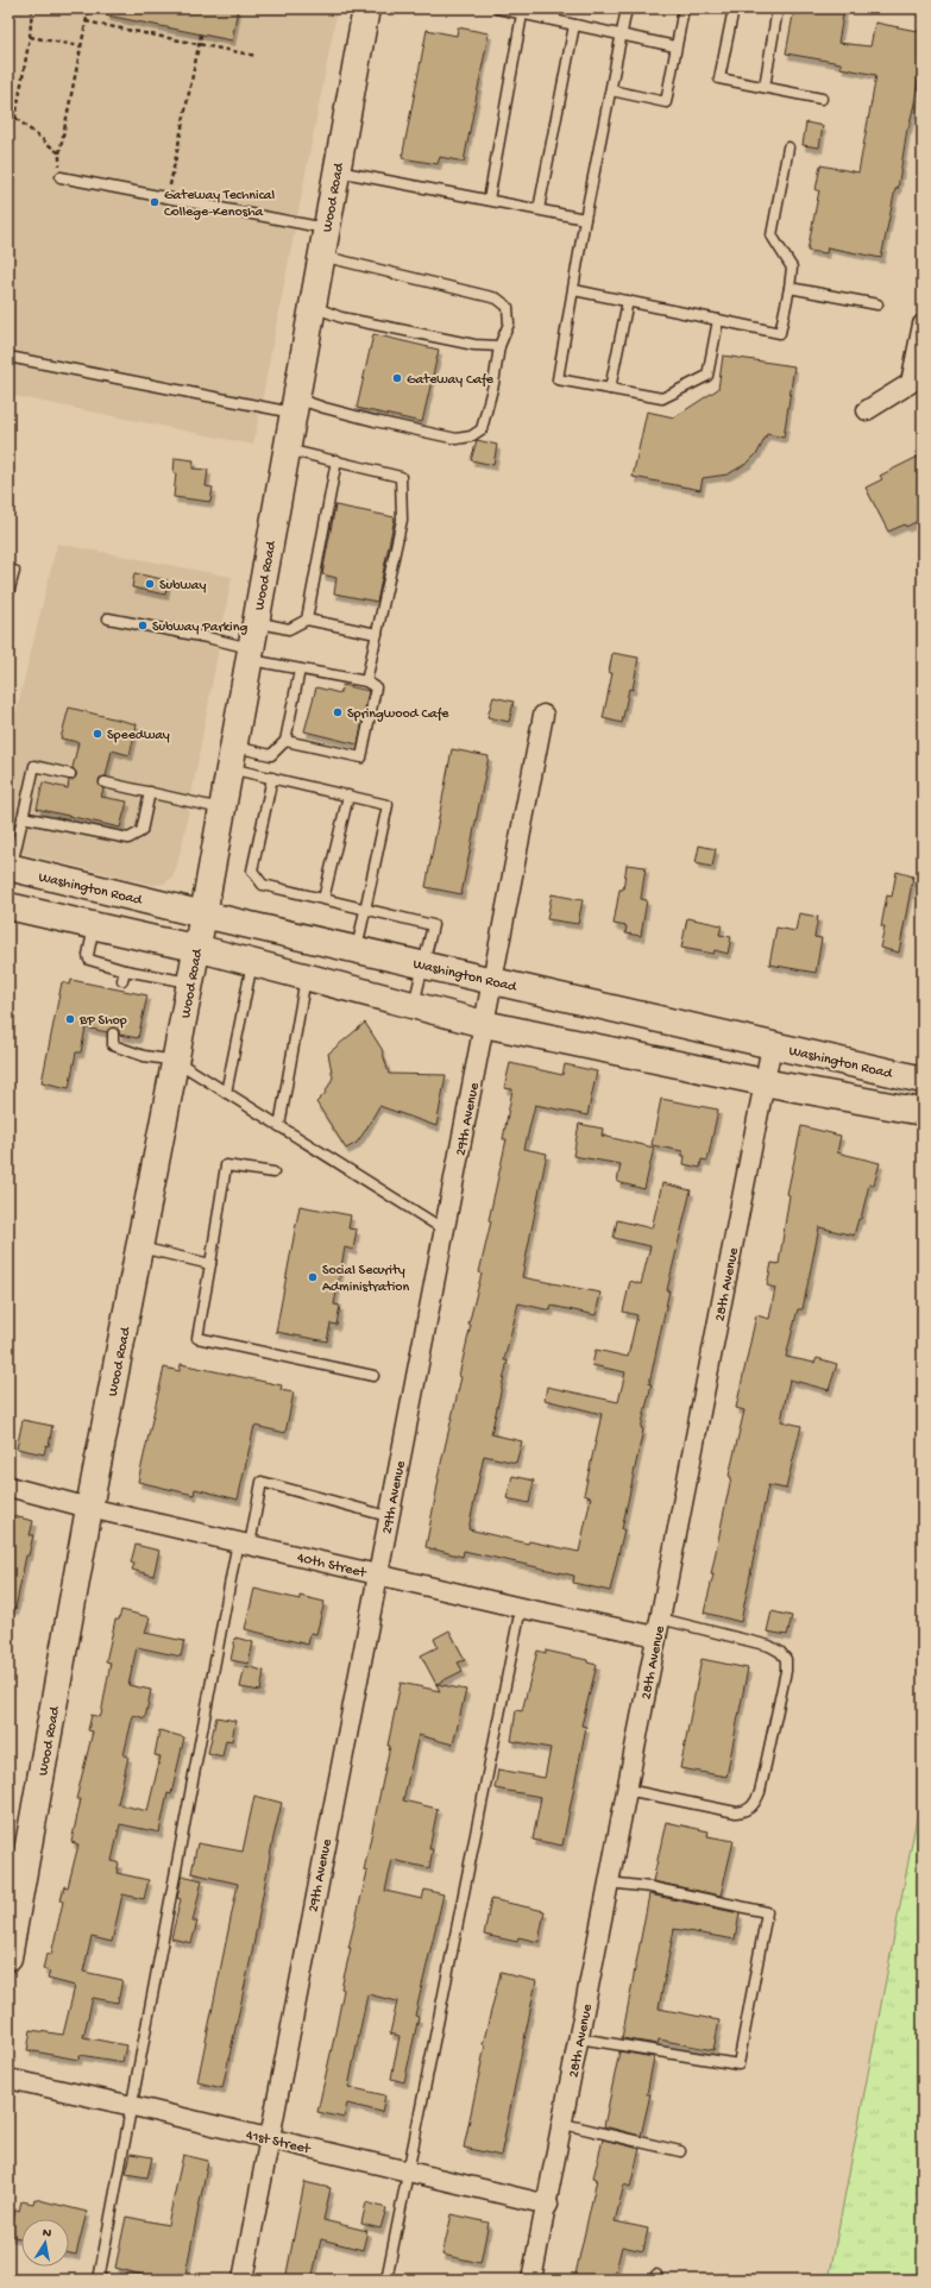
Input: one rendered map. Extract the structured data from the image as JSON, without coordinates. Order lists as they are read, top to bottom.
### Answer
{
  "streets": {
    "street": [
      "Wood Road",
      "Washington Road",
      "29th Avenue",
      "28th Avenue",
      "40th Street",
      "41st Street"
    ]
  },
  "crossings": [
    ["Wood Road", "Washington Road"],
    ["Wood Road", "40th Street"],
    ["Washington Road", "29th Avenue"],
    ["Washington Road", "28th Avenue"],
    ["29th Avenue", "40th Street"],
    ["29th Avenue", "41st Street"],
    ["28th Avenue", "40th Street"],
    ["28th Avenue", "41st Street"]
  ],
  "places": [
    "Gateway Technical College-Kenosha",
    "Gateway Cafe",
    "Subway",
    "Subway Parking",
    "Springwood Cafe",
    "Speedway",
    "BP Shop",
    "Social Security Administration"
  ],
  "north": "top"
}
